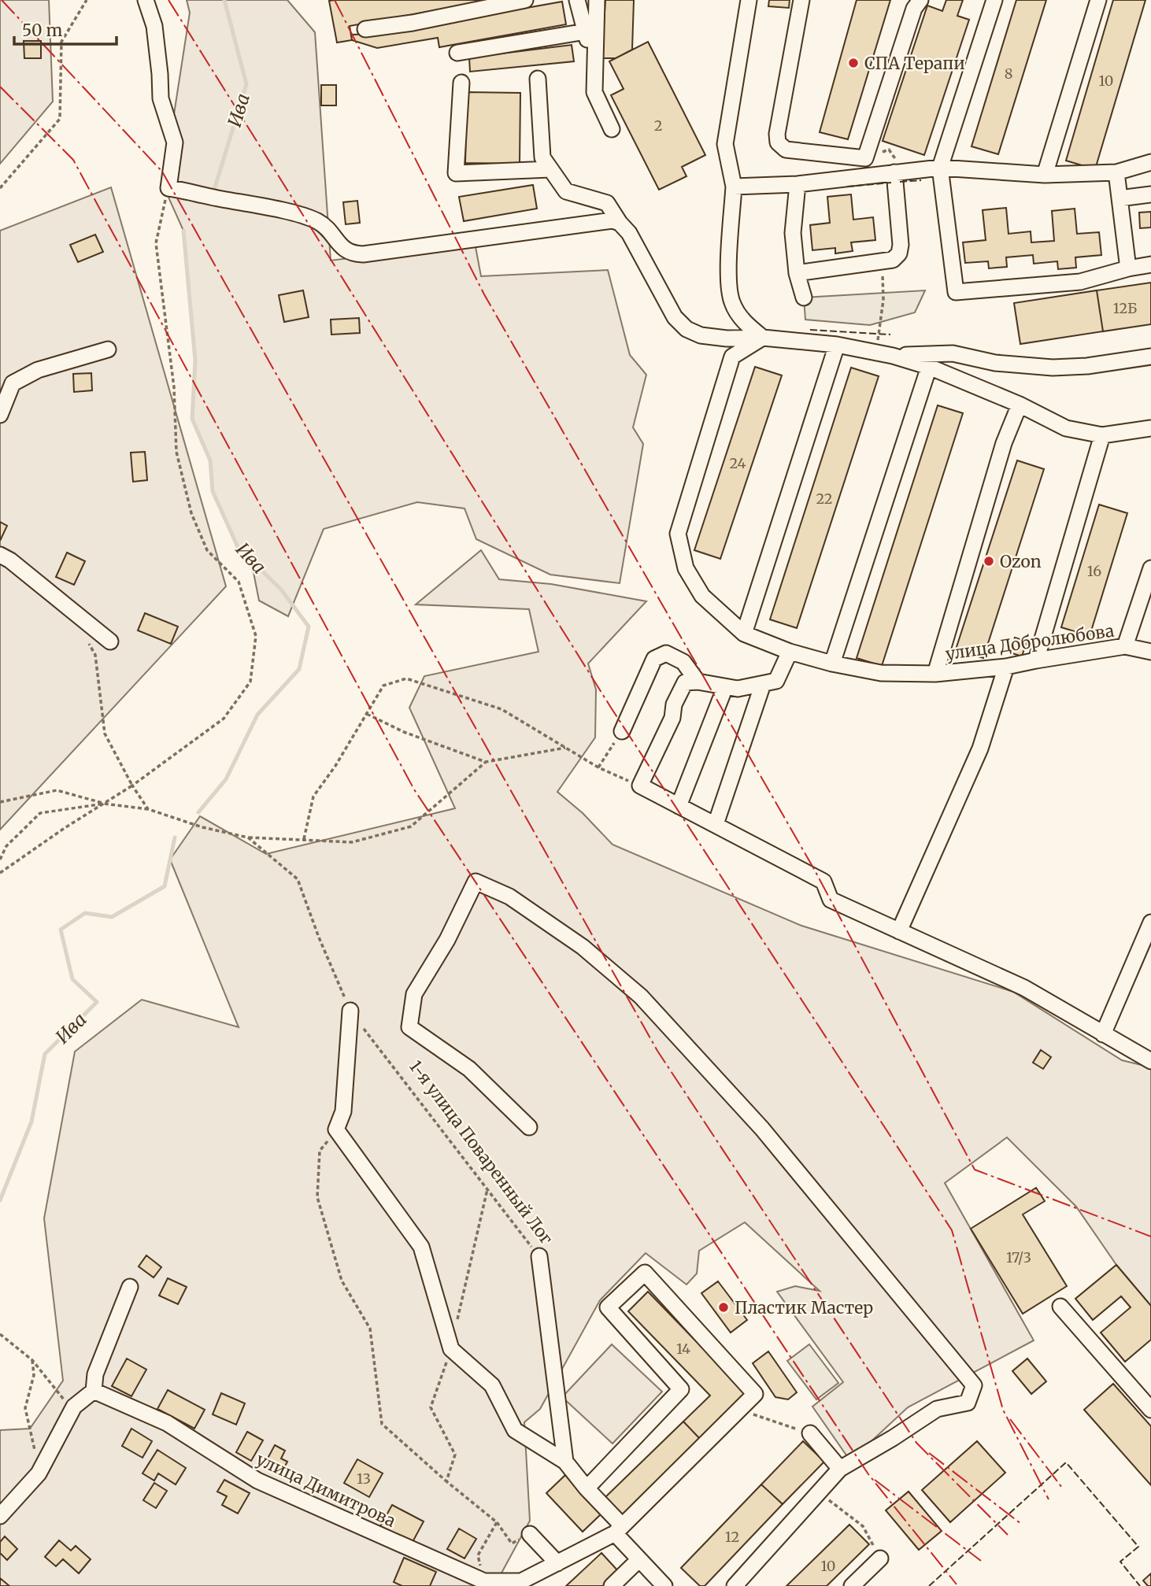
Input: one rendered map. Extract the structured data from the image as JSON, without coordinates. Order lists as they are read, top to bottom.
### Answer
{
  "streets": {
    "street": ["улица Добролюбова", "1-я улица Поваренный Лог", "улица Димитрова"]
  },
  "water": ["Ива"],
  "places": ["СПА Терапи", "Ozon", "Пластик Мастер"],
  "house_numbers": [
    "8",
    "10",
    "2",
    "12Б",
    "24",
    "22",
    "16",
    "17/3",
    "14",
    "13",
    "12",
    "10"
  ],
  "scale_bar": "50 m"
}
